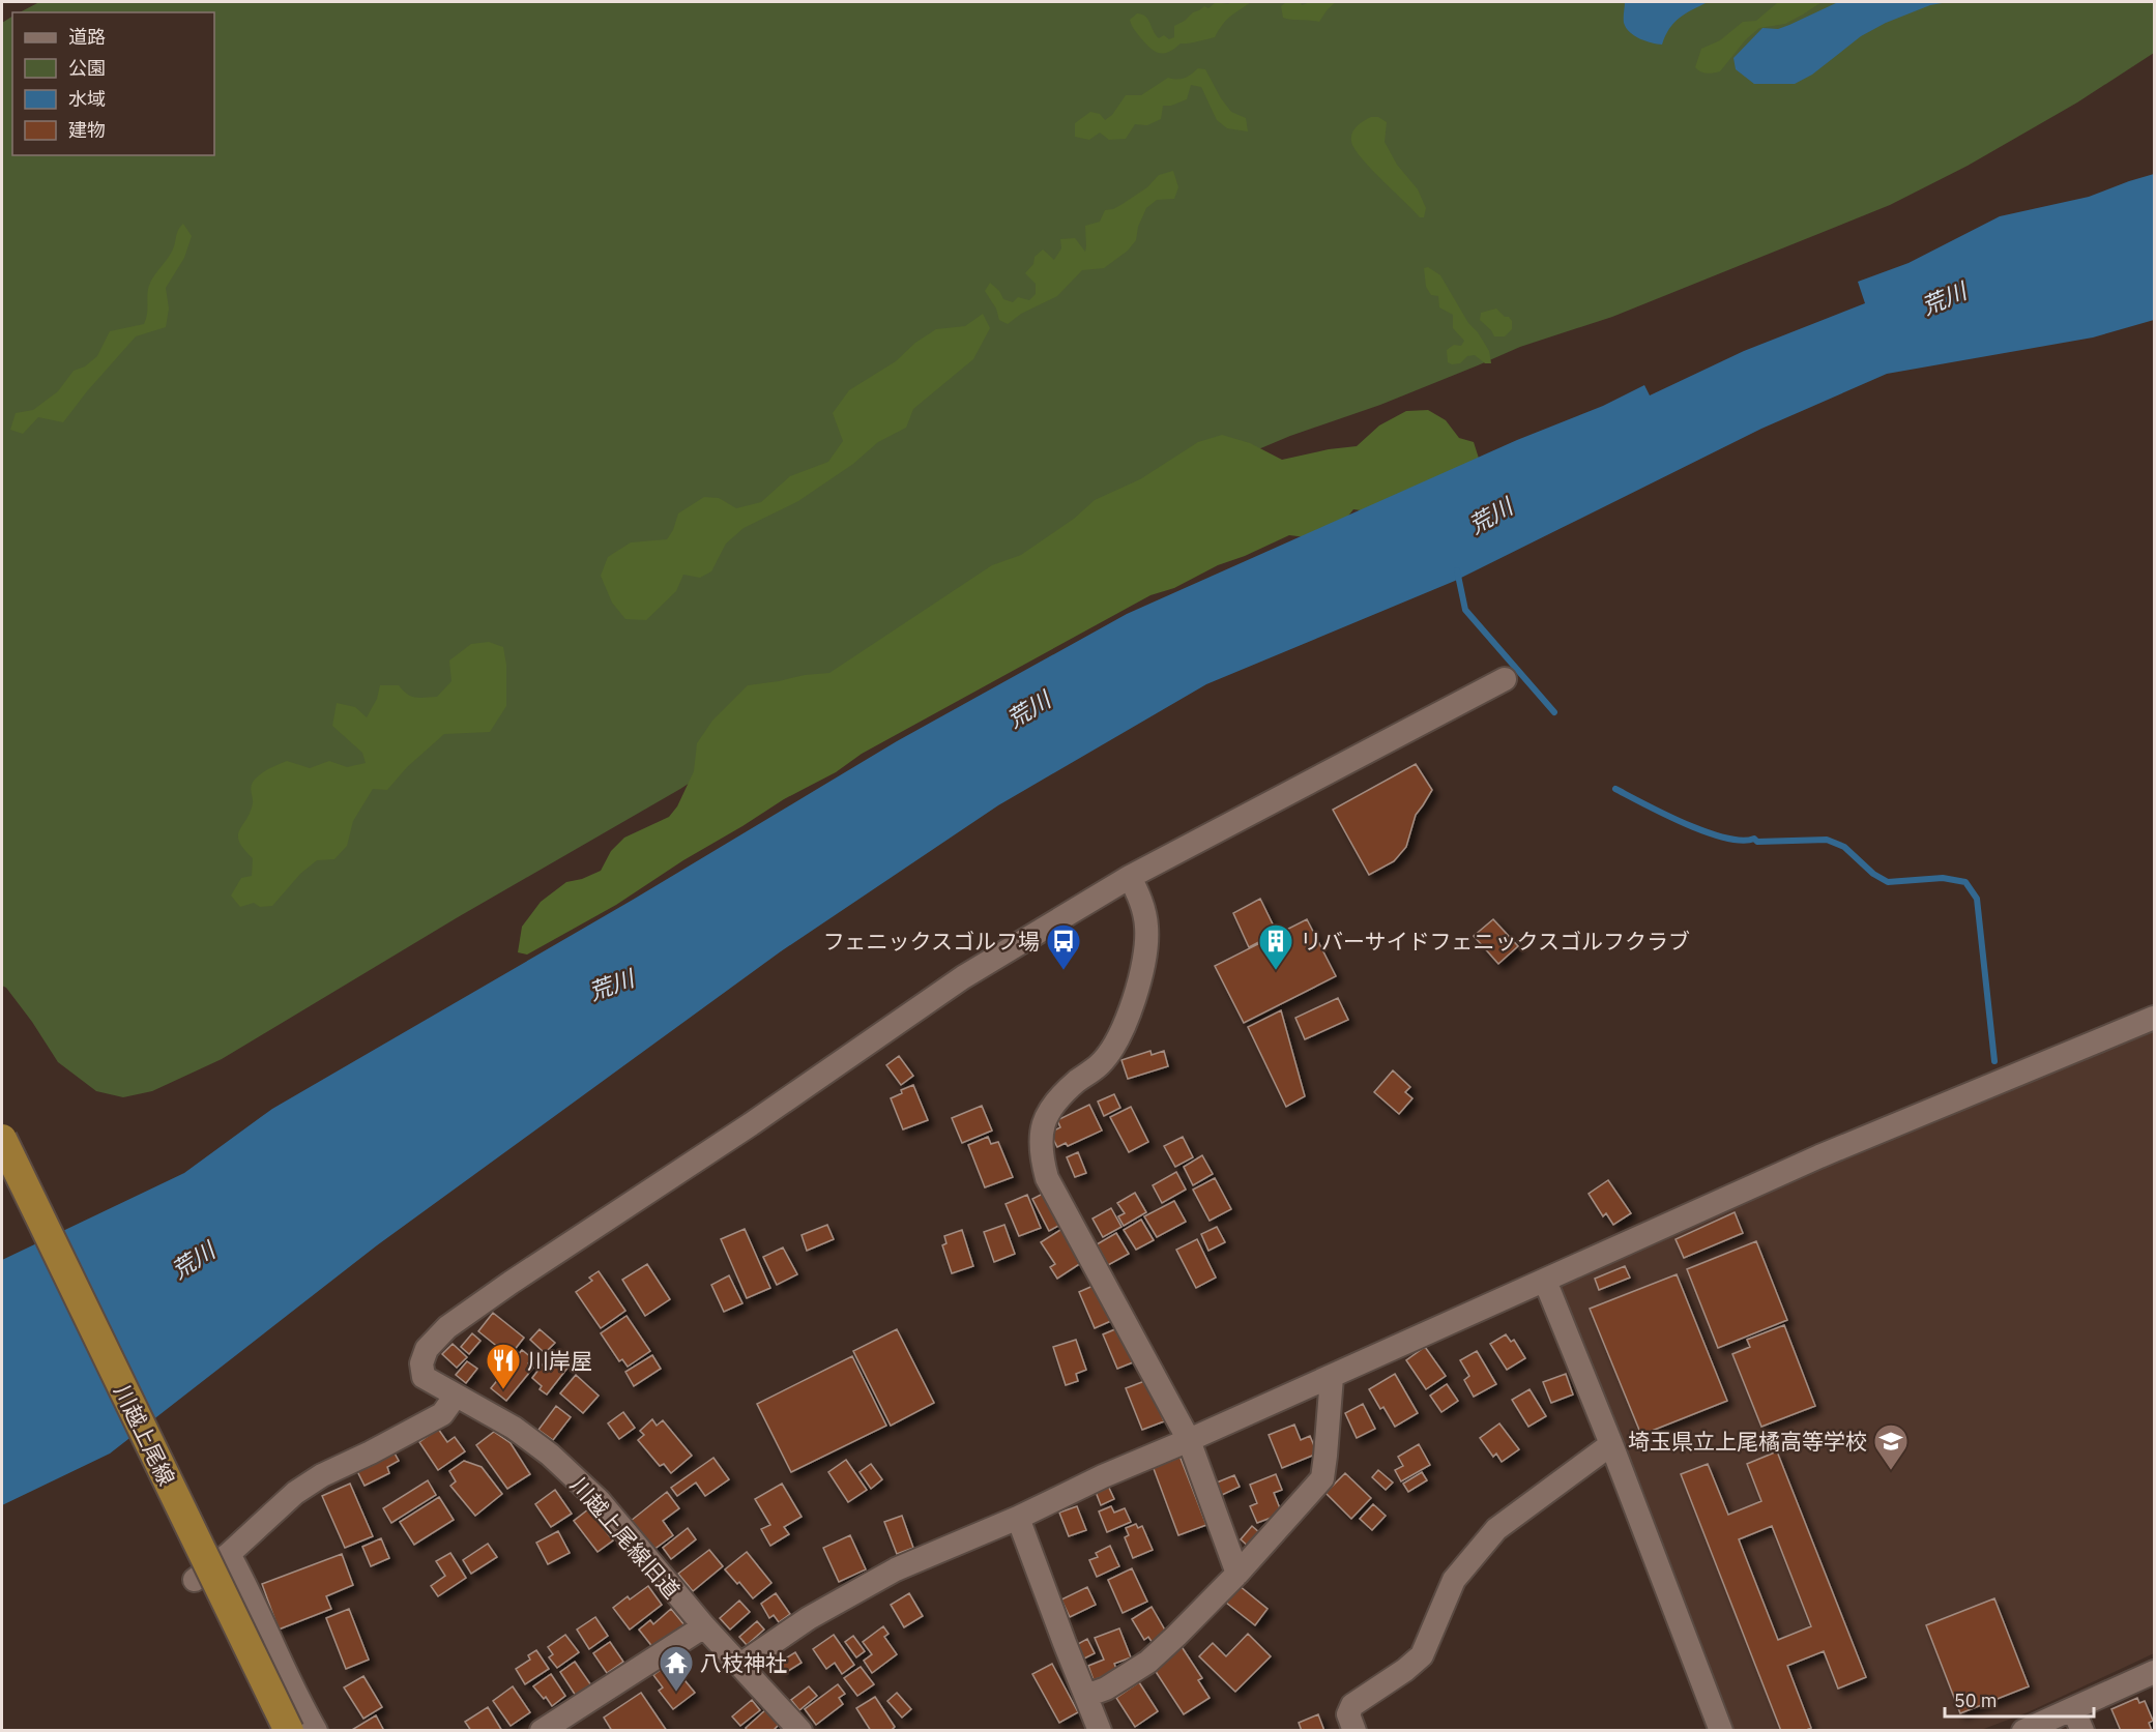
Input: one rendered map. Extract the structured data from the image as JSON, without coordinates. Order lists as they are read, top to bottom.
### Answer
{
  "streets": {
    "main road": ["川越上尾線"],
    "street": ["川越上尾線旧道"]
  },
  "water": ["荒川"],
  "places": {
    "bus stop": ["フェニックスゴルフ場"],
    "building": ["リバーサイドフェニックスゴルフクラブ"],
    "restaurant": ["川岸屋"],
    "school or university": ["埼玉県立上尾橘高等学校"],
    "temple": ["八枝神社"]
  },
  "legend": [
    "道路",
    "公園",
    "水域",
    "建物"
  ],
  "scale_bar": "50 m"
}
